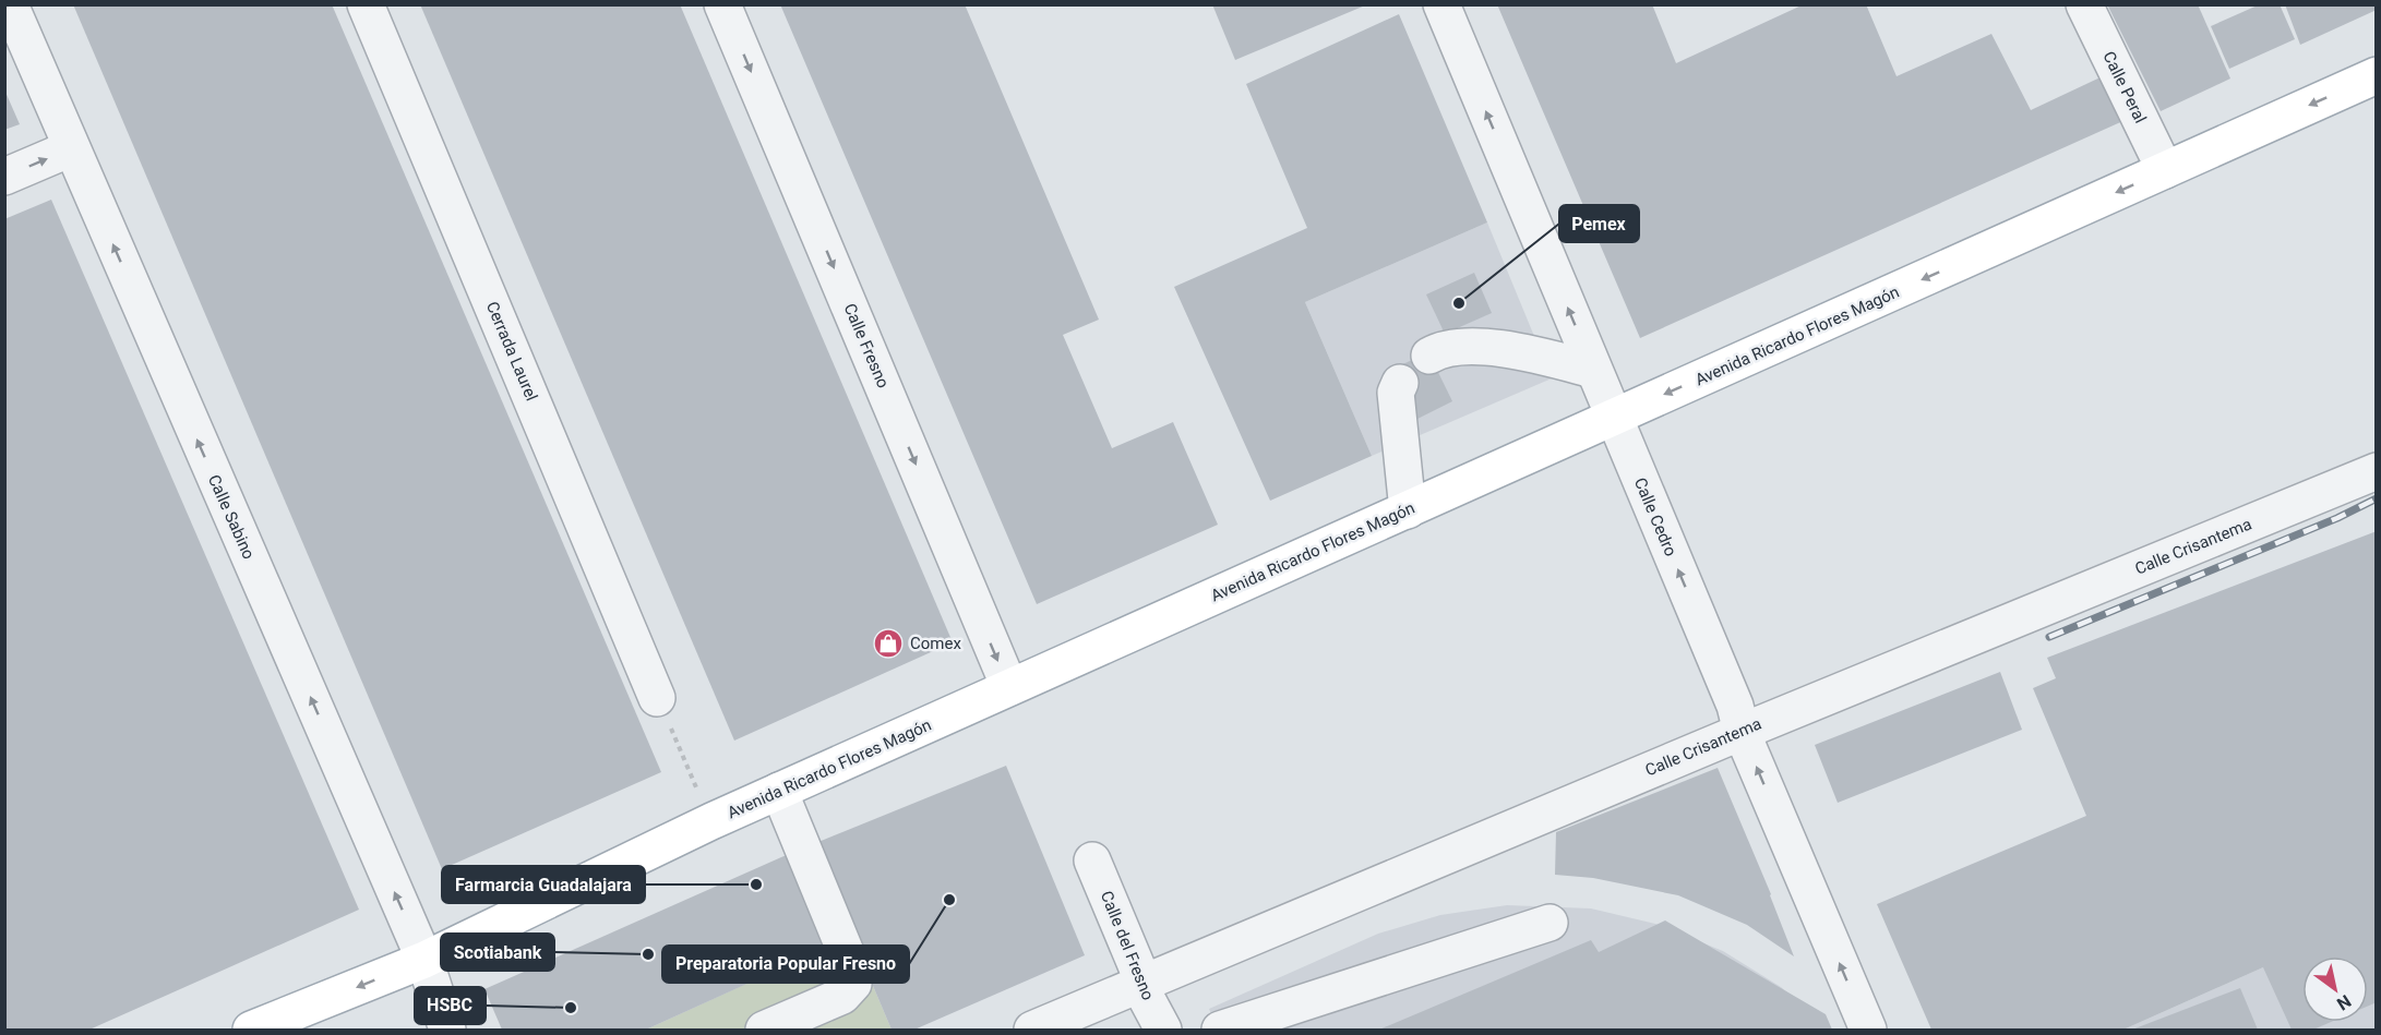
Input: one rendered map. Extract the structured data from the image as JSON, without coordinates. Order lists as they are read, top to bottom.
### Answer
{
  "streets": {
    "main road": ["Avenida Ricardo Flores Magón"],
    "street": [
      "Calle Peral",
      "Calle Fresno",
      "Cerrada Laurel",
      "Calle Sabino",
      "Calle Cedro",
      "Calle Crisantema",
      "Calle del Fresno"
    ]
  },
  "crossings": [
    ["Calle Peral", "Avenida Ricardo Flores Magón"],
    ["Avenida Ricardo Flores Magón", "Calle Fresno"],
    ["Avenida Ricardo Flores Magón", "Calle Sabino"],
    ["Avenida Ricardo Flores Magón", "Calle Cedro"],
    ["Calle Cedro", "Calle Crisantema"],
    ["Calle Crisantema", "Calle del Fresno"]
  ],
  "one_way": [
    "Avenida Ricardo Flores Magón",
    "Calle Fresno",
    "Calle Sabino",
    "Calle Cedro"
  ],
  "places": {
    "other": [
      "Pemex",
      "Farmarcia Guadalajara",
      "Preparatoria Popular Fresno",
      "Scotiabank",
      "HSBC"
    ],
    "shop": ["Comex"]
  },
  "north": "bottom right"
}
